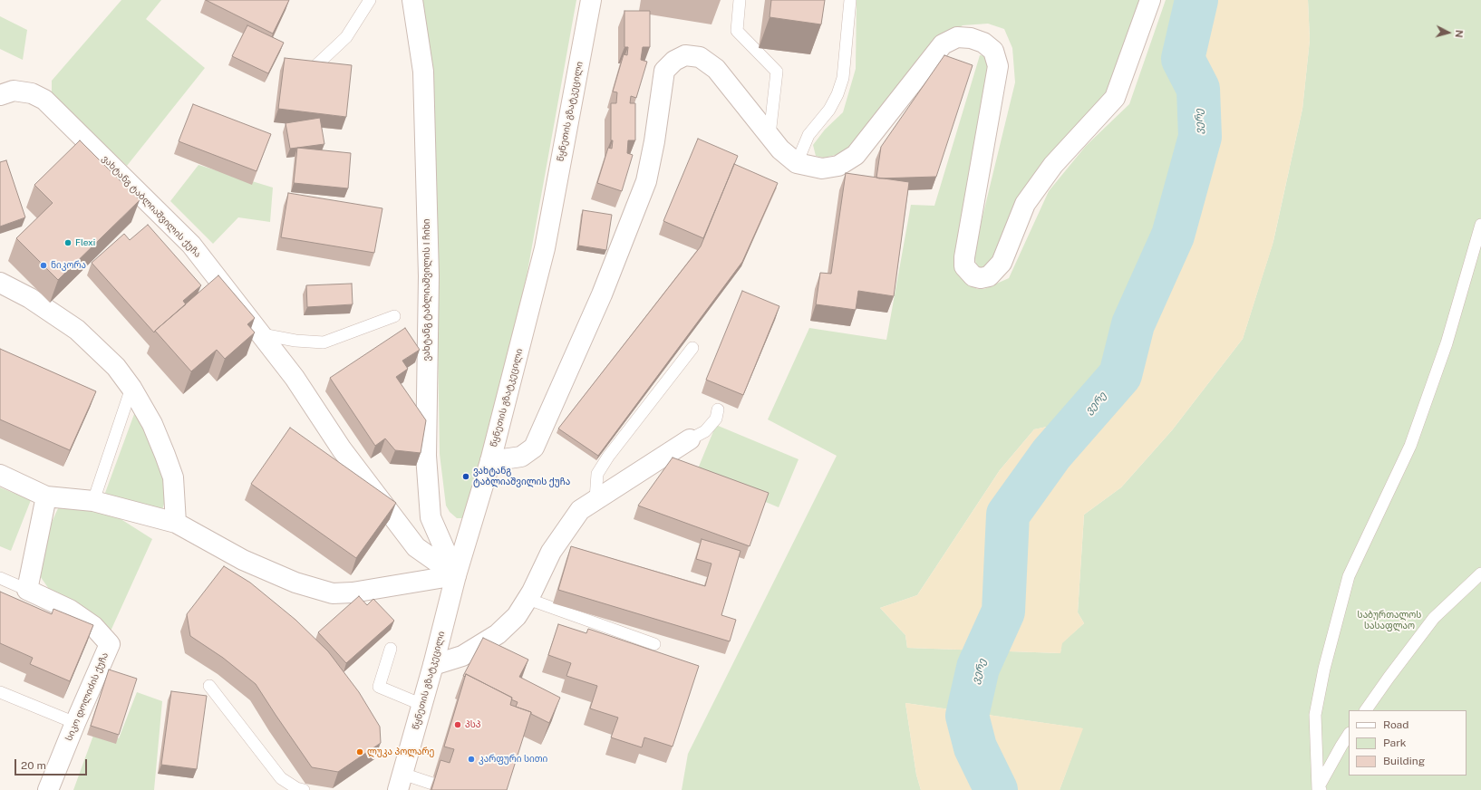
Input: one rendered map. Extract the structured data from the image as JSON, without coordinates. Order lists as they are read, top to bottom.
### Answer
{
  "streets": {
    "street": [
      "წყნეთის გზატკეცილი",
      "ვახტანგ ტაბლიაშვილის ქუჩა",
      "ვახტანგ ტაბლიაშვილის I ჩიხი",
      "სიკო დოლიძის ქუჩა"
    ]
  },
  "crossings": [
    ["წყნეთის გზატკეცილი", "ვახტანგ ტაბლიაშვილის ქუჩა"],
    ["წყნეთის გზატკეცილი", "ვახტანგ ტაბლიაშვილის I ჩიხი"],
    ["ვახტანგ ტაბლიაშვილის ქუჩა", "ვახტანგ ტაბლიაშვილის I ჩიხი"]
  ],
  "water": ["ვერე"],
  "parks": ["საბურთალოს სასაფლაო"],
  "places": [
    "Flexi",
    "ნიკორა",
    "ვახტანგ ტაბლიაშვილის ქუჩა",
    "პსპ",
    "ლუკა პოლარე",
    "კარფური სითი"
  ],
  "legend": ["Road", "Park", "Building"],
  "scale_bar": "20 m",
  "north": "right"
}
